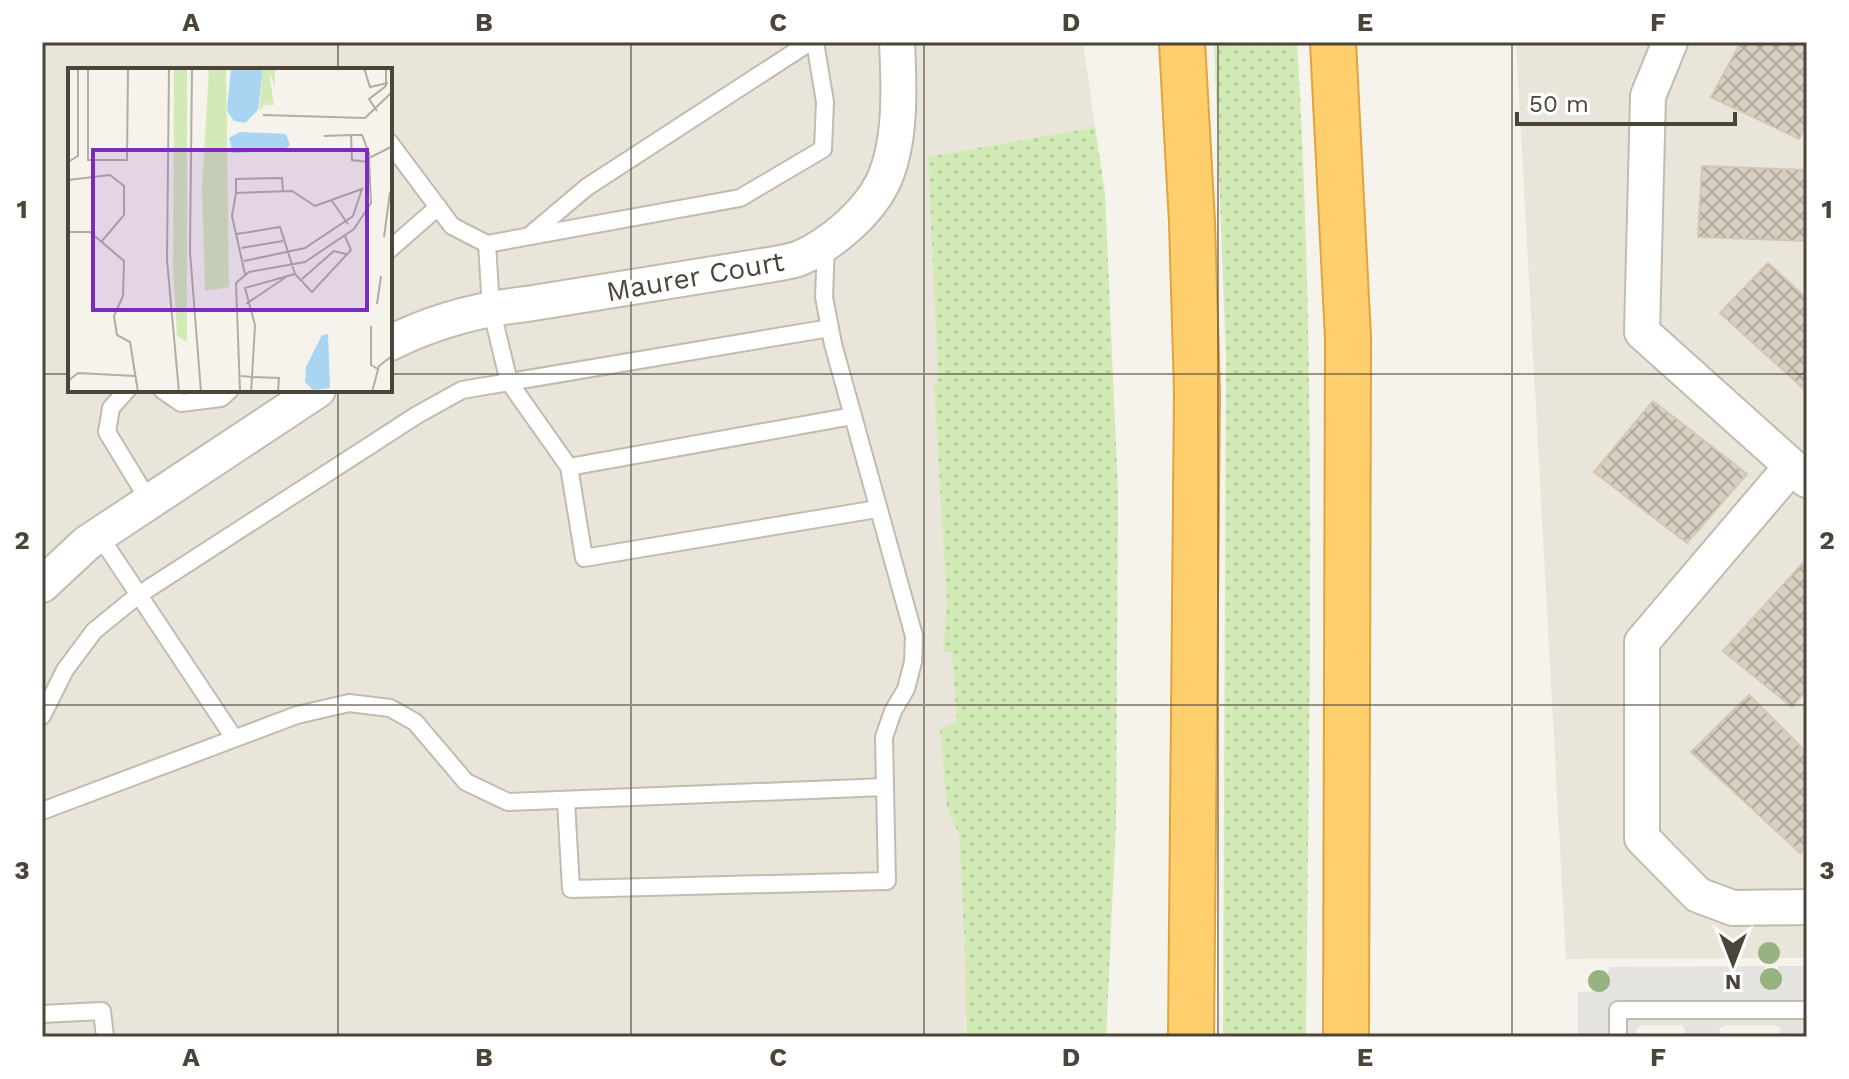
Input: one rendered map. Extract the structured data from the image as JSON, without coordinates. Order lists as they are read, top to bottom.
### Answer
{
  "streets": {
    "street": ["Maurer Court"]
  },
  "scale_bar": "50 m",
  "north": "bottom",
  "grid": {
    "columns": [
      "A",
      "B",
      "C",
      "D",
      "E",
      "F"
    ],
    "rows": ["1", "2", "3"]
  }
}
